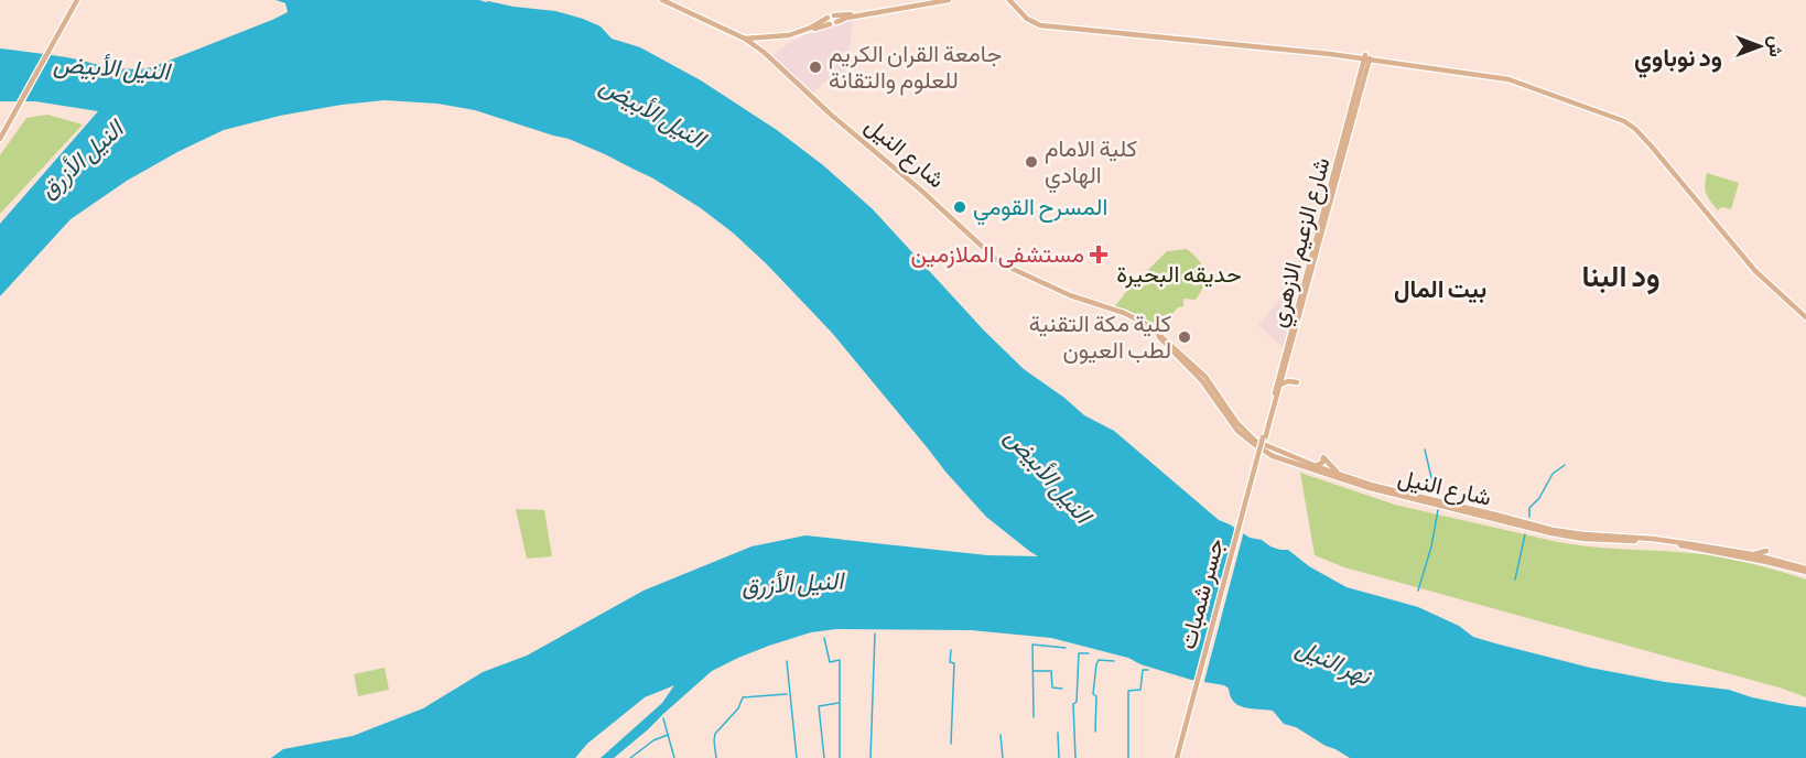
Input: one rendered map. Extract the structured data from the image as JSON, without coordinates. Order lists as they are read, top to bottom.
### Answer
{
  "streets": {
    "main road": ["شارع النيل", "شارع الزعيم الازهري", "جسر شمبات"]
  },
  "crossings": [
    ["شارع الزعيم الازهري", "جسر شمبات"]
  ],
  "districts": ["ود نوباوي", "ود البنا", "بيت المال"],
  "water": ["النيل الأبيض", "النيل الأزرق", "نهر النيل"],
  "parks": ["حديقه البحيرة"],
  "places": {
    "other": [
      "جامعة القران الكريم للعلوم والتقانة",
      "كلية الامام الهادي",
      "المسرح القومي",
      "كلية مكة التقنية لطب العيون"
    ],
    "health": ["مستشفى الملازمين"]
  },
  "north": "right"
}
